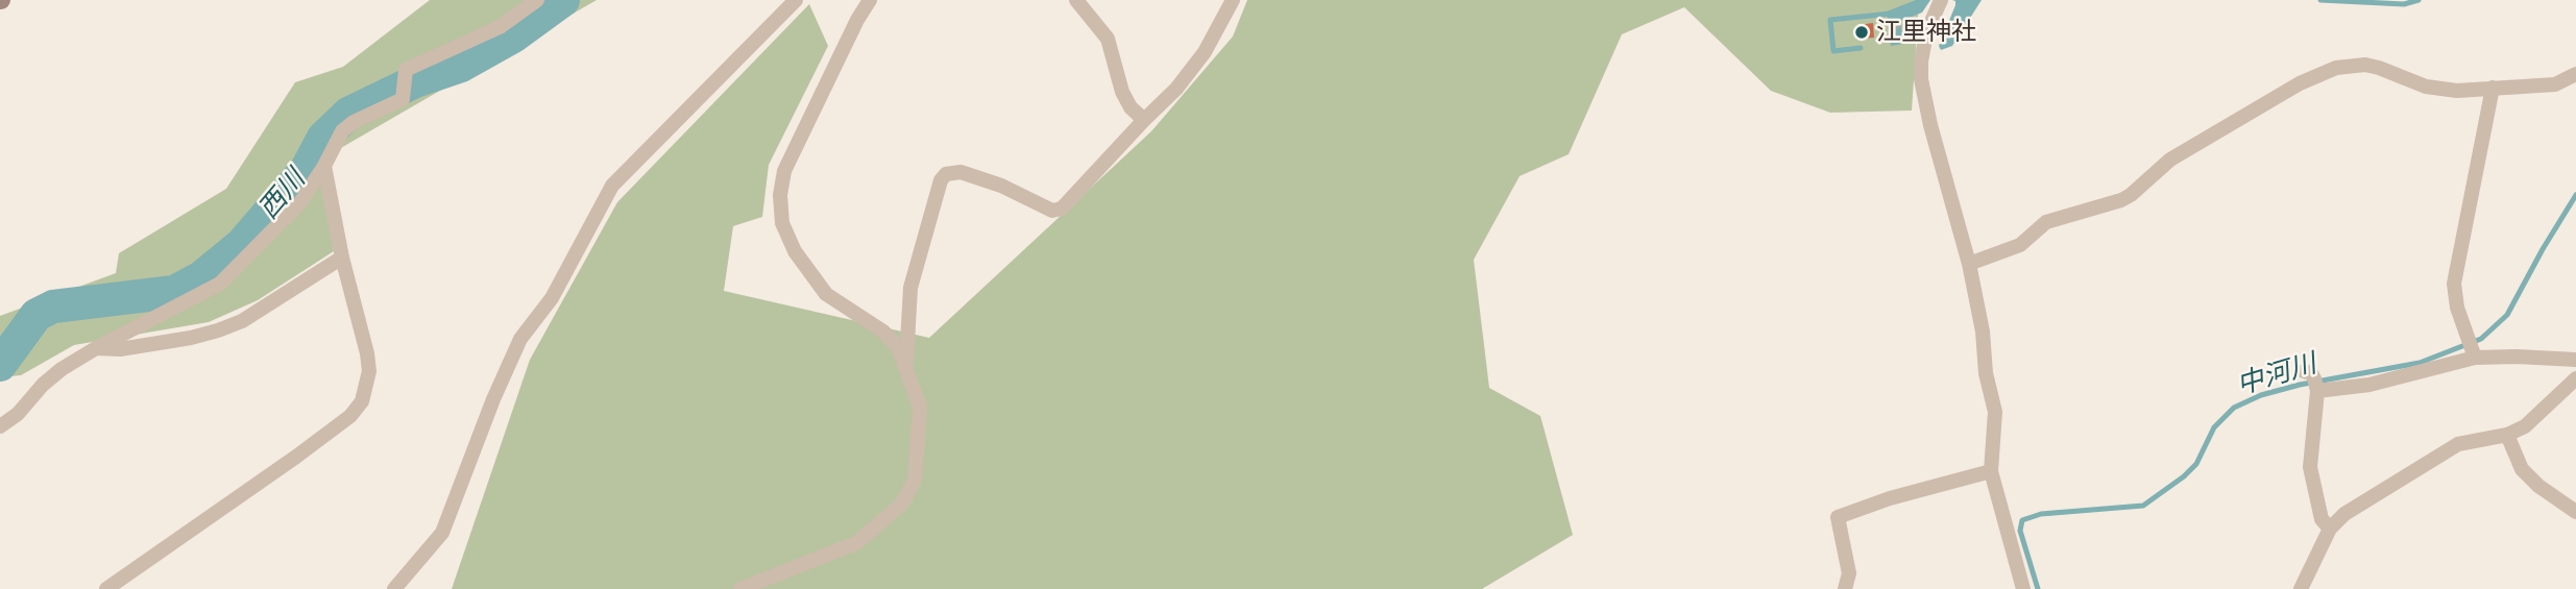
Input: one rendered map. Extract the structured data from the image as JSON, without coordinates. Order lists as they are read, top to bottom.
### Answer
{
  "water": ["西川", "中河川"],
  "places": ["江里神社"]
}
